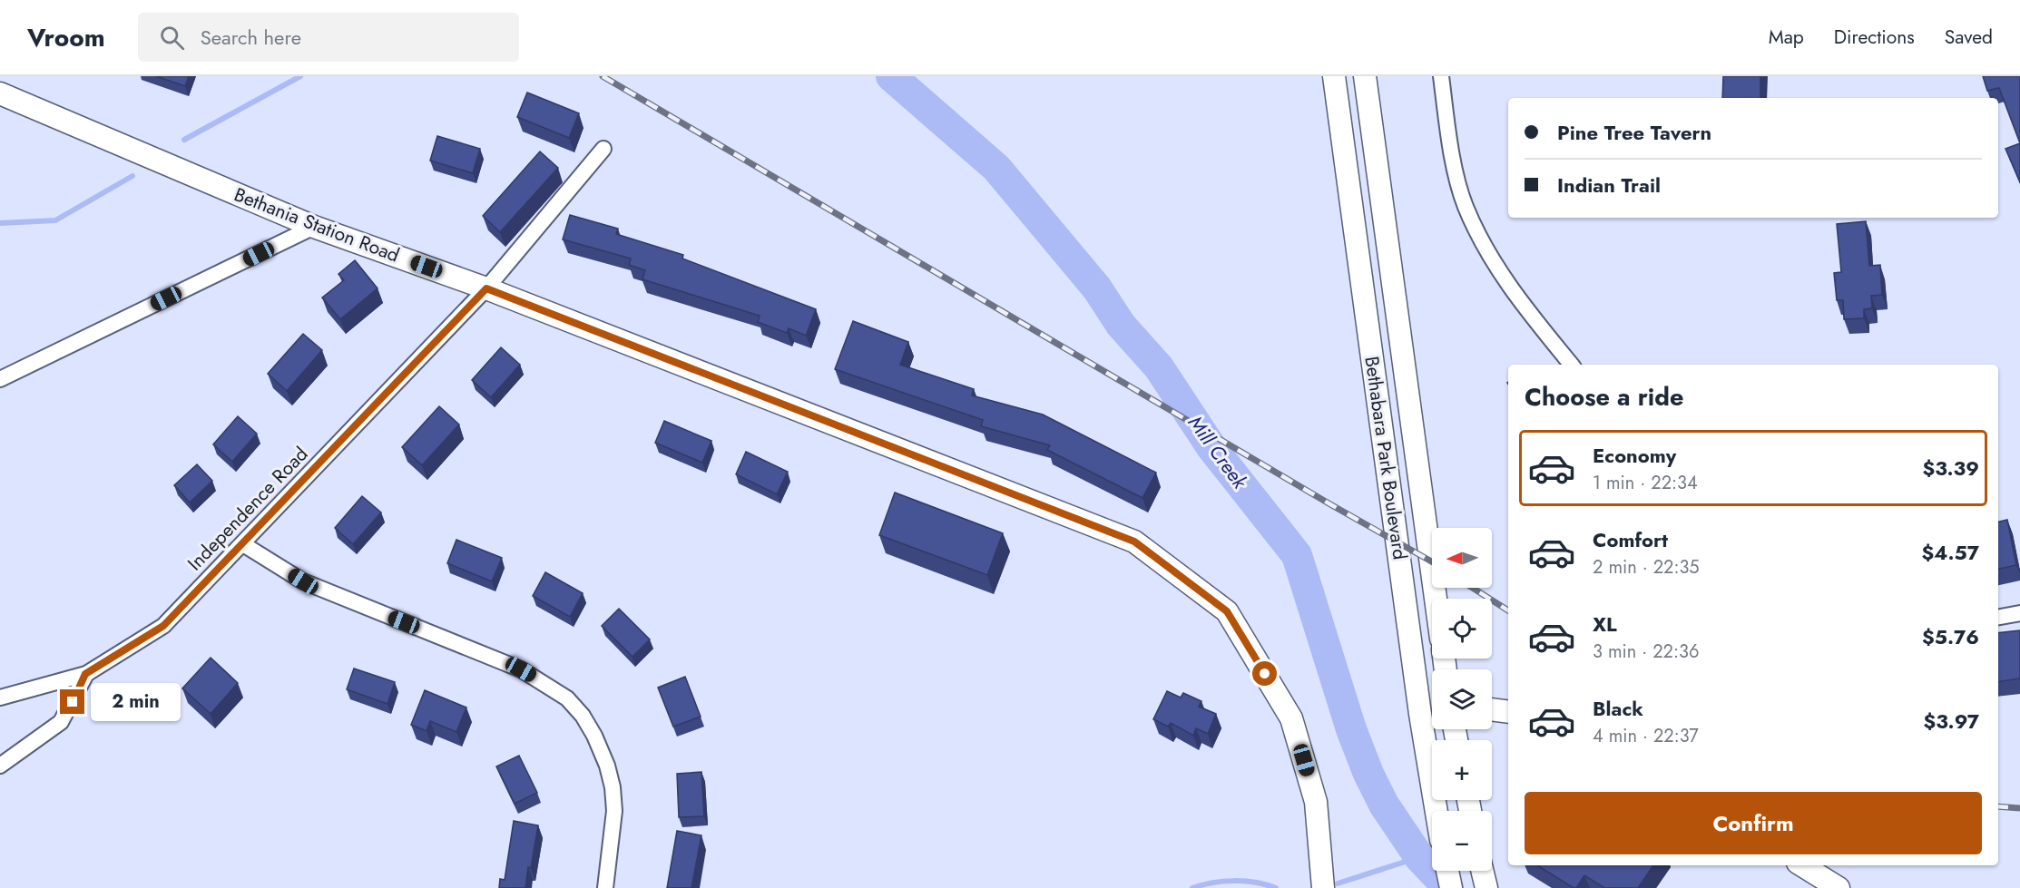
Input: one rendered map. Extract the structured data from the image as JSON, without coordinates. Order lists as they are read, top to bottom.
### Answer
{
  "streets": {
    "street": ["Bethania Station Road", "Bethabara Park Boulevard", "Independence Road"]
  },
  "crossings": [
    ["Bethania Station Road", "Independence Road"]
  ],
  "water": ["Mill Creek"],
  "north": "left",
  "page": {
    "header": "Vroom",
    "search": "Search here",
    "nav": ["Map", "Directions", "Saved"],
    "banner": ["Pine Tree Tavern", "Indian Trail"],
    "heading": "Choose a ride",
    "list": [
      {
        "name": "Economy",
        "note": "1 min · 22:34",
        "value": "$3.39"
      },
      {
        "name": "Comfort",
        "note": "2 min · 22:35",
        "value": "$4.57"
      },
      {
        "name": "XL",
        "note": "3 min · 22:36",
        "value": "$5.76"
      },
      {
        "name": "Black",
        "note": "4 min · 22:37",
        "value": "$3.97"
      }
    ],
    "map_buttons": ["+", "−"],
    "bubble": "2 min",
    "buttons": "Confirm"
  }
}
